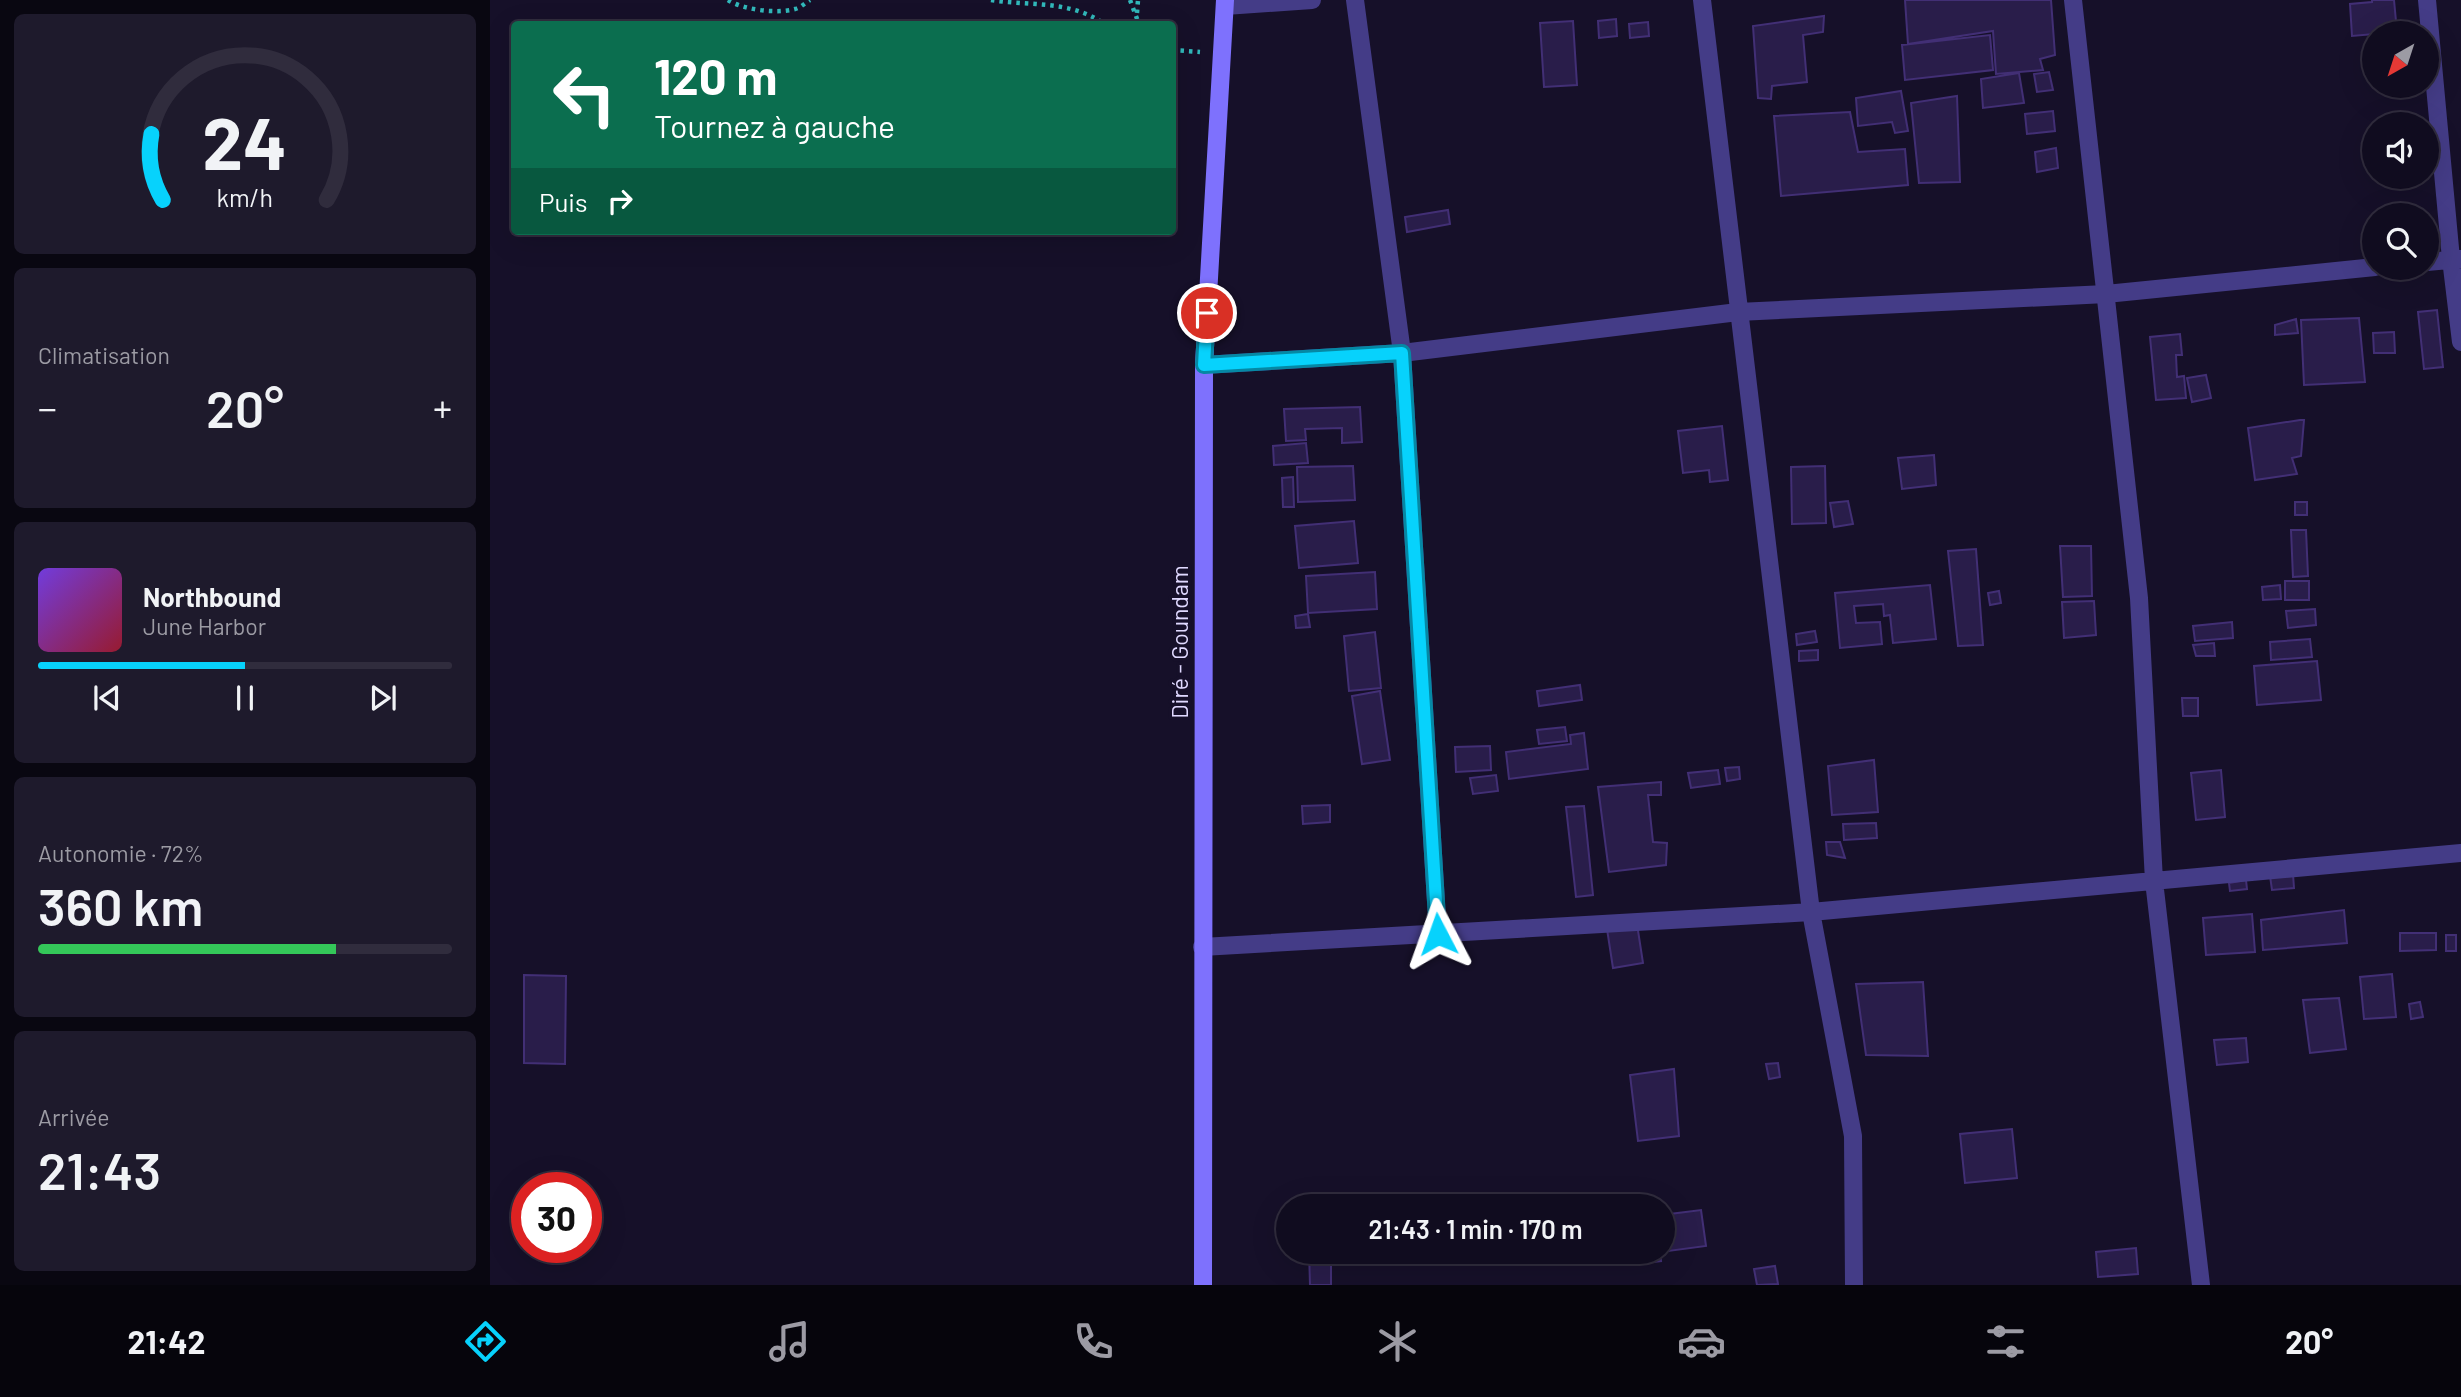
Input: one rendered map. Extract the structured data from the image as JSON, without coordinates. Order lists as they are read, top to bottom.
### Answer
{
  "streets": {
    "main road": ["Diré - Goundam"]
  },
  "north": "bottom left",
  "page": {
    "turn": ["120 m", "Tournez à gauche"],
    "then": "Puis",
    "tile": [
      "Climatisation",
      ["Autonomie · 72%", "360 km"],
      ["Arrivée", "21:43"]
    ],
    "heat": ["−", "20°", "+"],
    "song": ["Northbound", "June Harbor"],
    "limit": "30",
    "trip": "21:43 · 1 min · 170 m",
    "tabs": ["21:42", "20°"],
    "gauge": ["24", "km/h"]
  }
}
